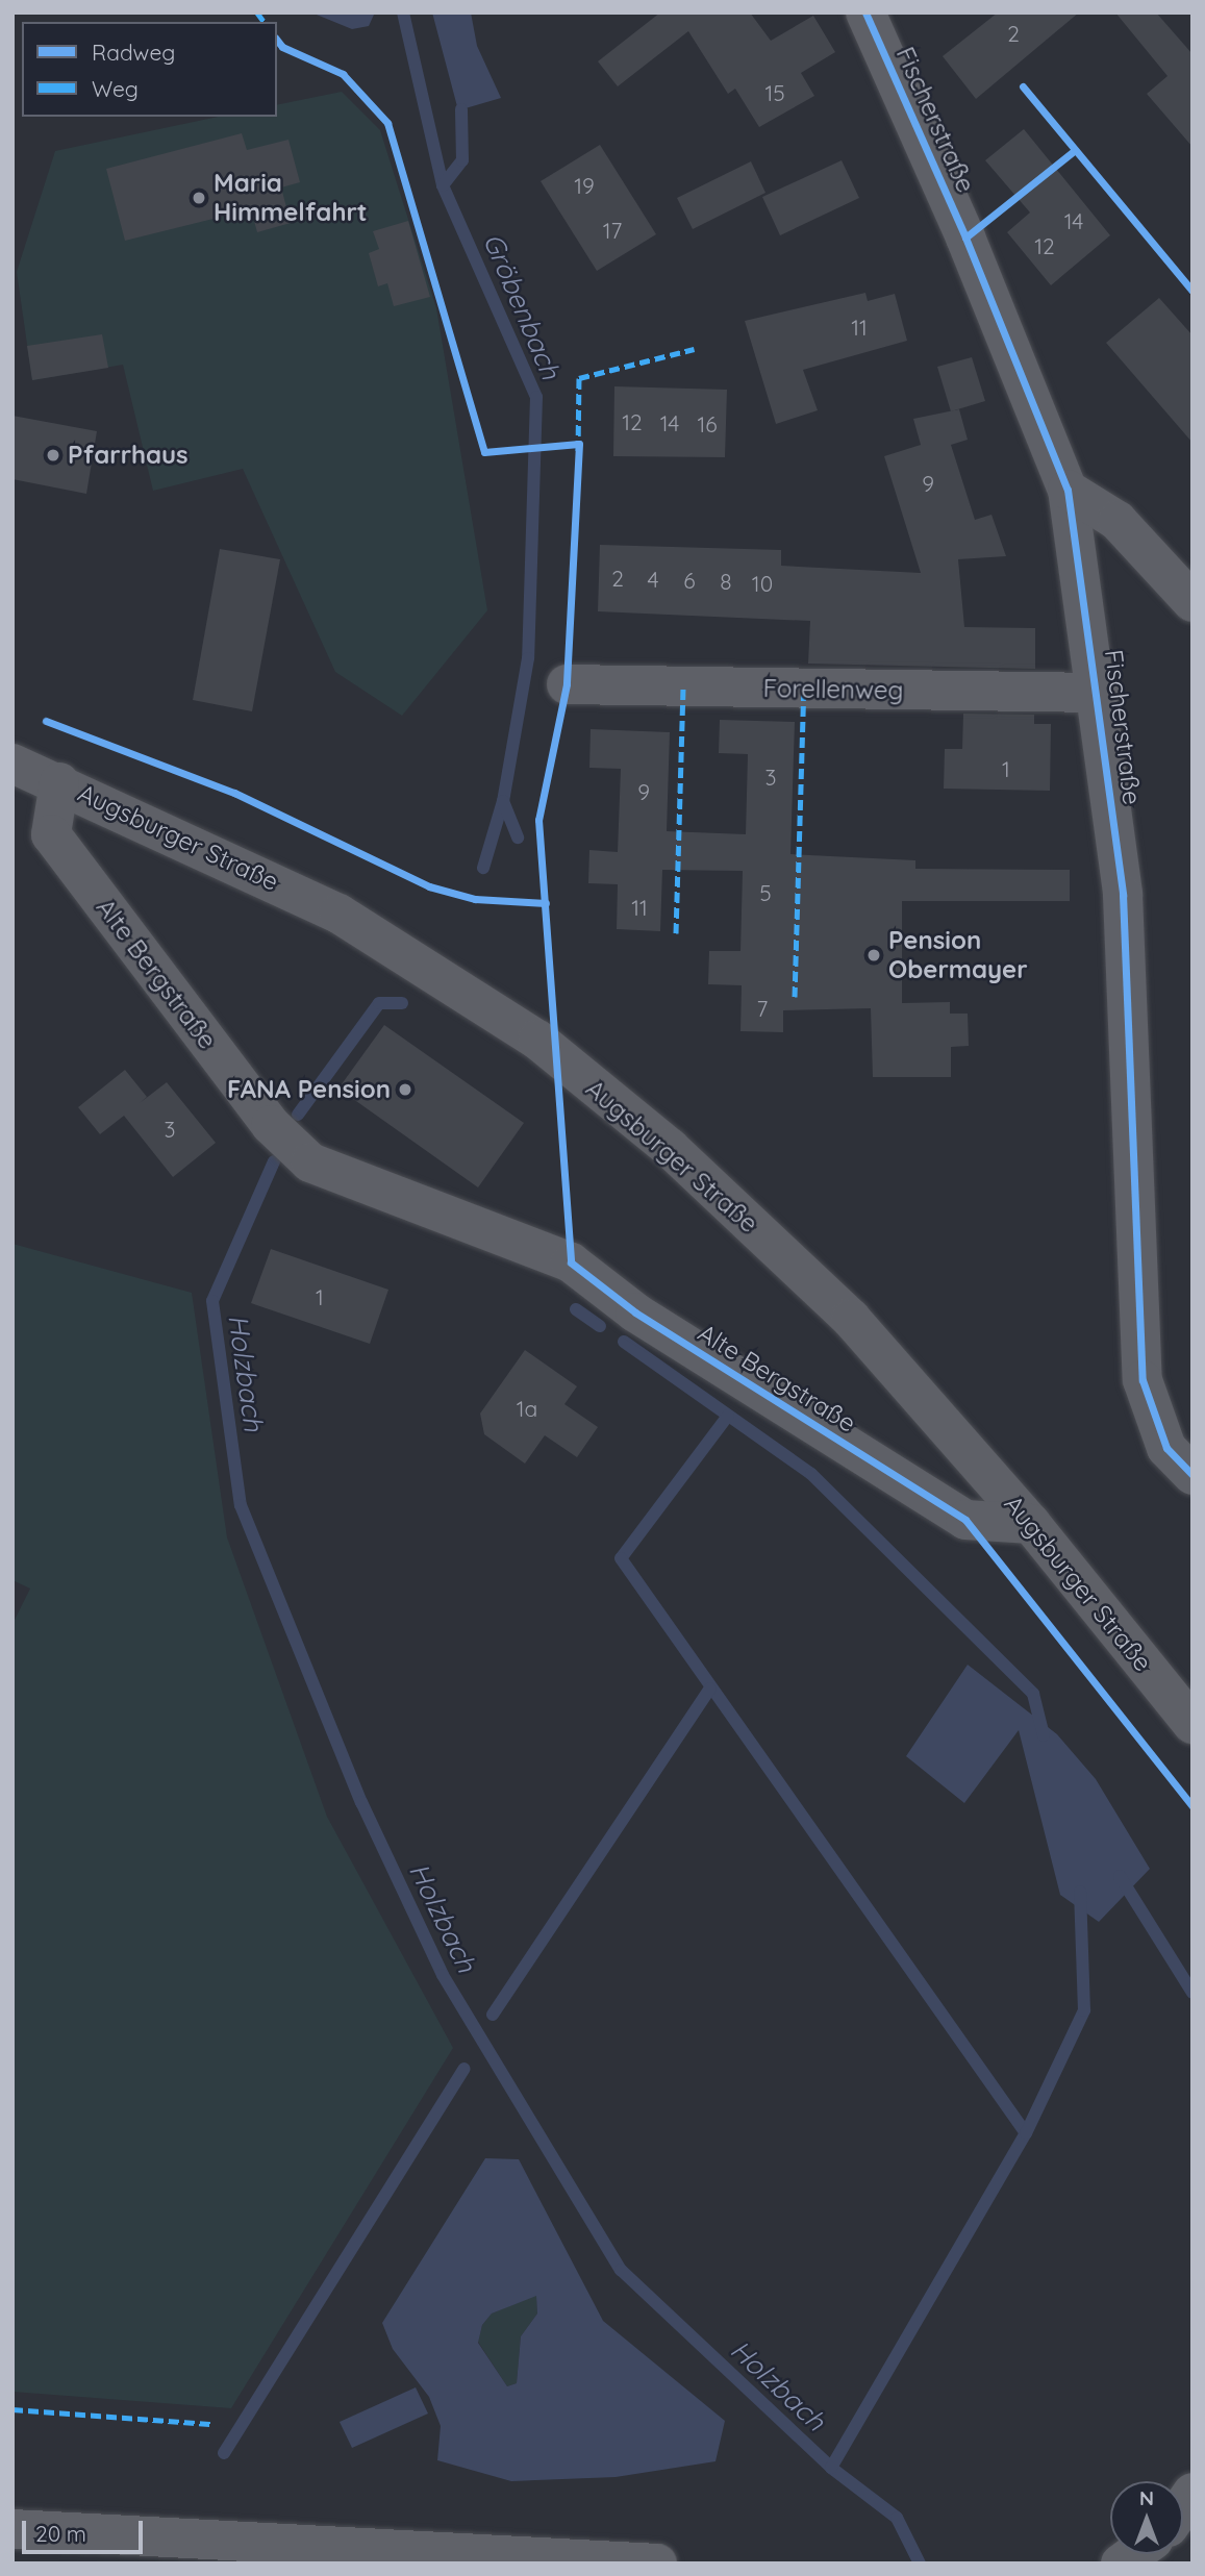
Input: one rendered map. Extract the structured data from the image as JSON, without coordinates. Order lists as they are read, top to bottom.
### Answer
{
  "streets": {
    "street": [
      "Fischerstraße",
      "Forellenweg",
      "Augsburger Straße",
      "Alte Bergstraße"
    ]
  },
  "crossings": [
    ["Fischerstraße", "Forellenweg"],
    ["Augsburger Straße", "Alte Bergstraße"]
  ],
  "water": ["Gröbenbach", "Holzbach"],
  "places": [
    "Maria Himmelfahrt",
    "Pfarrhaus",
    "Pension Obermayer",
    "FANA Pension"
  ],
  "house_numbers": [
    "2",
    "15",
    "19",
    "14",
    "17",
    "12",
    "11",
    "12",
    "14",
    "16",
    "9",
    "2",
    "4",
    "6",
    "8",
    "10",
    "1",
    "3",
    "9",
    "5",
    "11",
    "7",
    "3",
    "1",
    "1a"
  ],
  "legend": ["Radweg", "Weg"],
  "scale_bar": "20 m",
  "north": "top"
}
